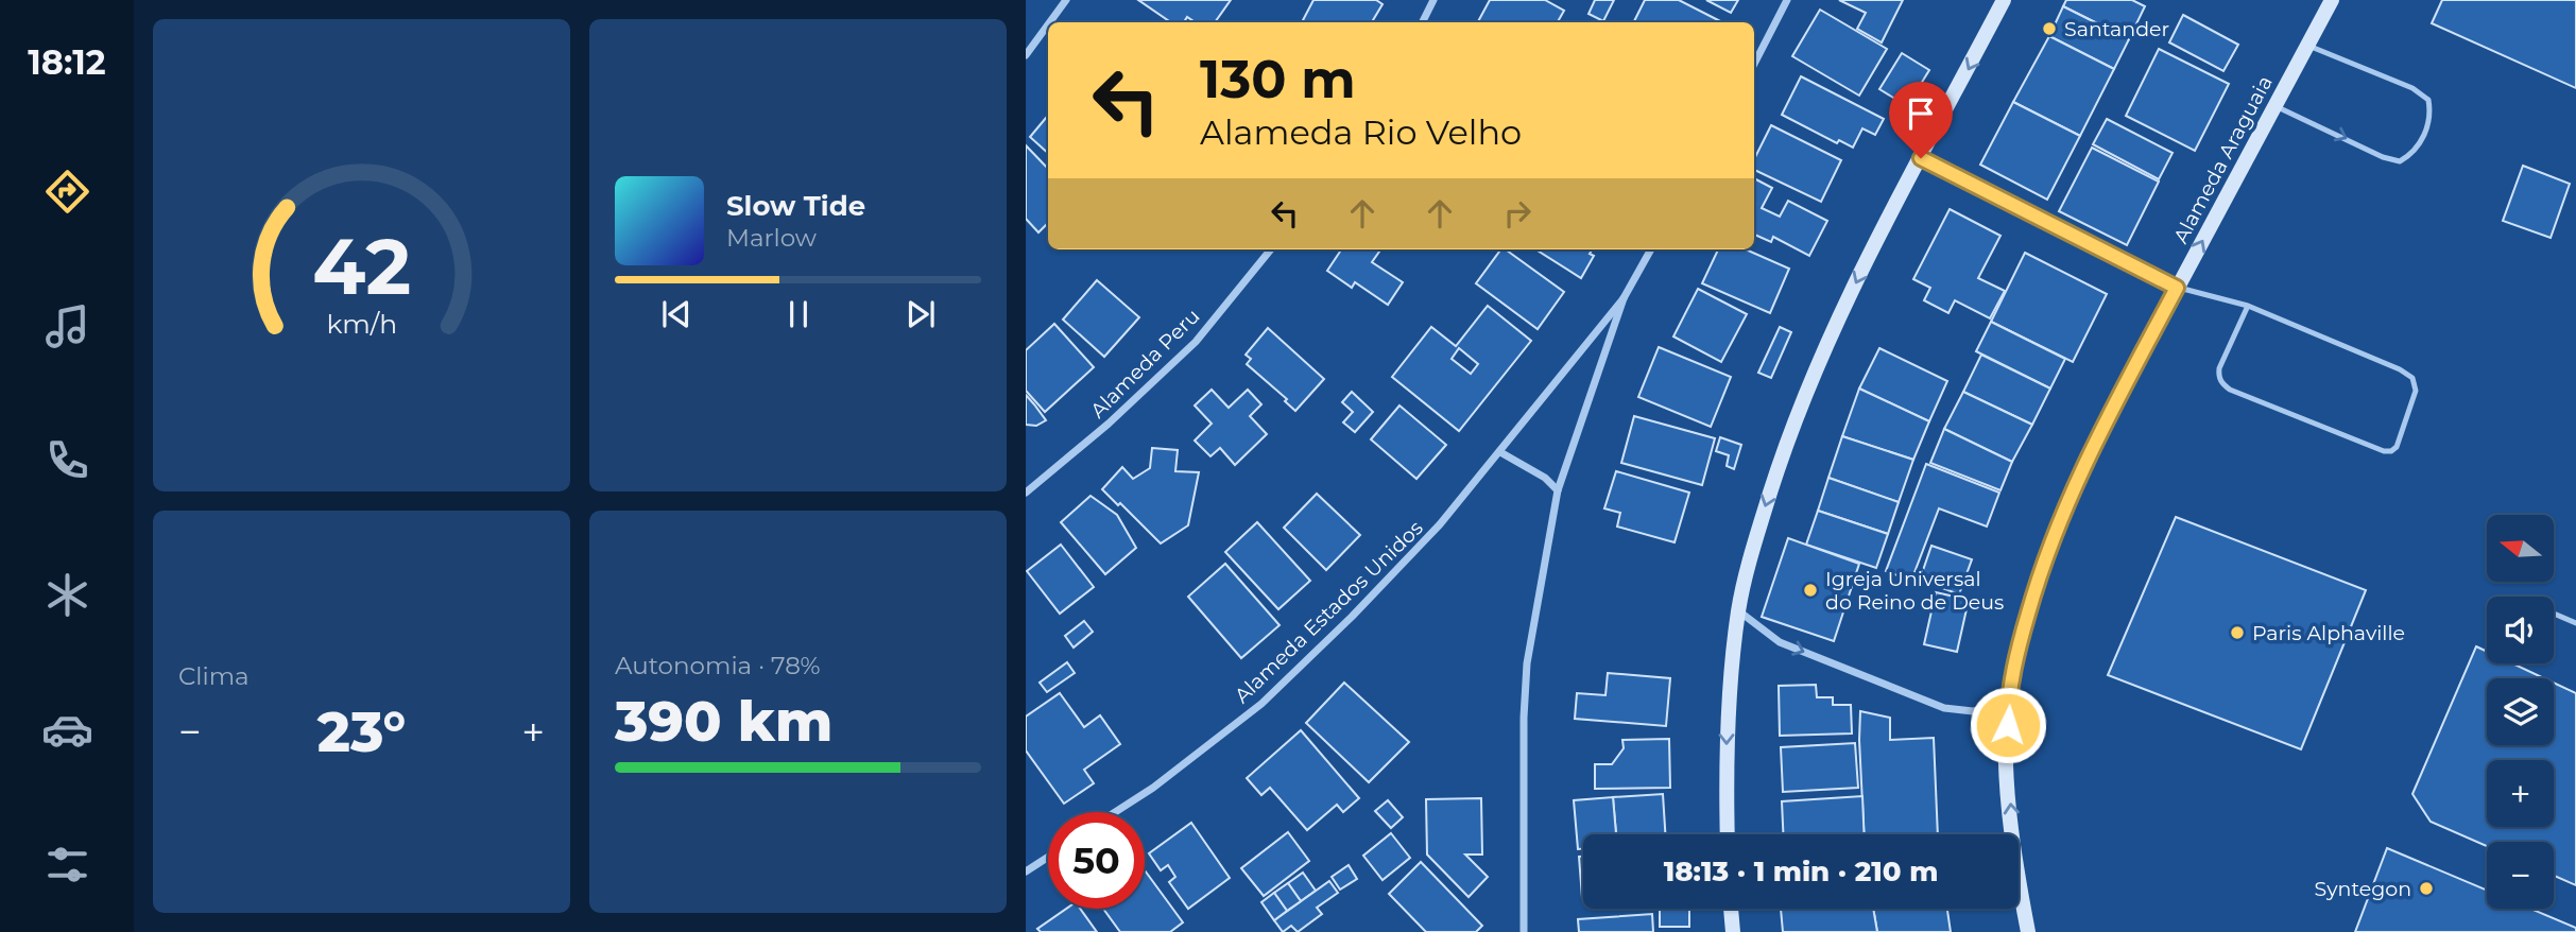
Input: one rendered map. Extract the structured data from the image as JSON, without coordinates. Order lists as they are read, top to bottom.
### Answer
{
  "streets": {
    "main road": ["Alameda Araguaia"],
    "street": ["Alameda Peru", "Alameda Estados Unidos"]
  },
  "one_way": ["Alameda Araguaia"],
  "places": [
    "Santander",
    "Igreja Universal do Reino de Deus",
    "Paris Alphaville",
    "Syntegon"
  ],
  "north": "left",
  "page": {
    "tabs": "18:12",
    "turn": ["130 m", "Alameda Rio Velho"],
    "song": ["Slow Tide", "Marlow"],
    "tile": [
      "Clima",
      ["Autonomia · 78%", "390 km"]
    ],
    "map_buttons": ["+", "−"],
    "heat": ["−", "23°", "+"],
    "limit": "50",
    "trip": "18:13 · 1 min · 210 m",
    "gauge": ["42", "km/h"]
  }
}
